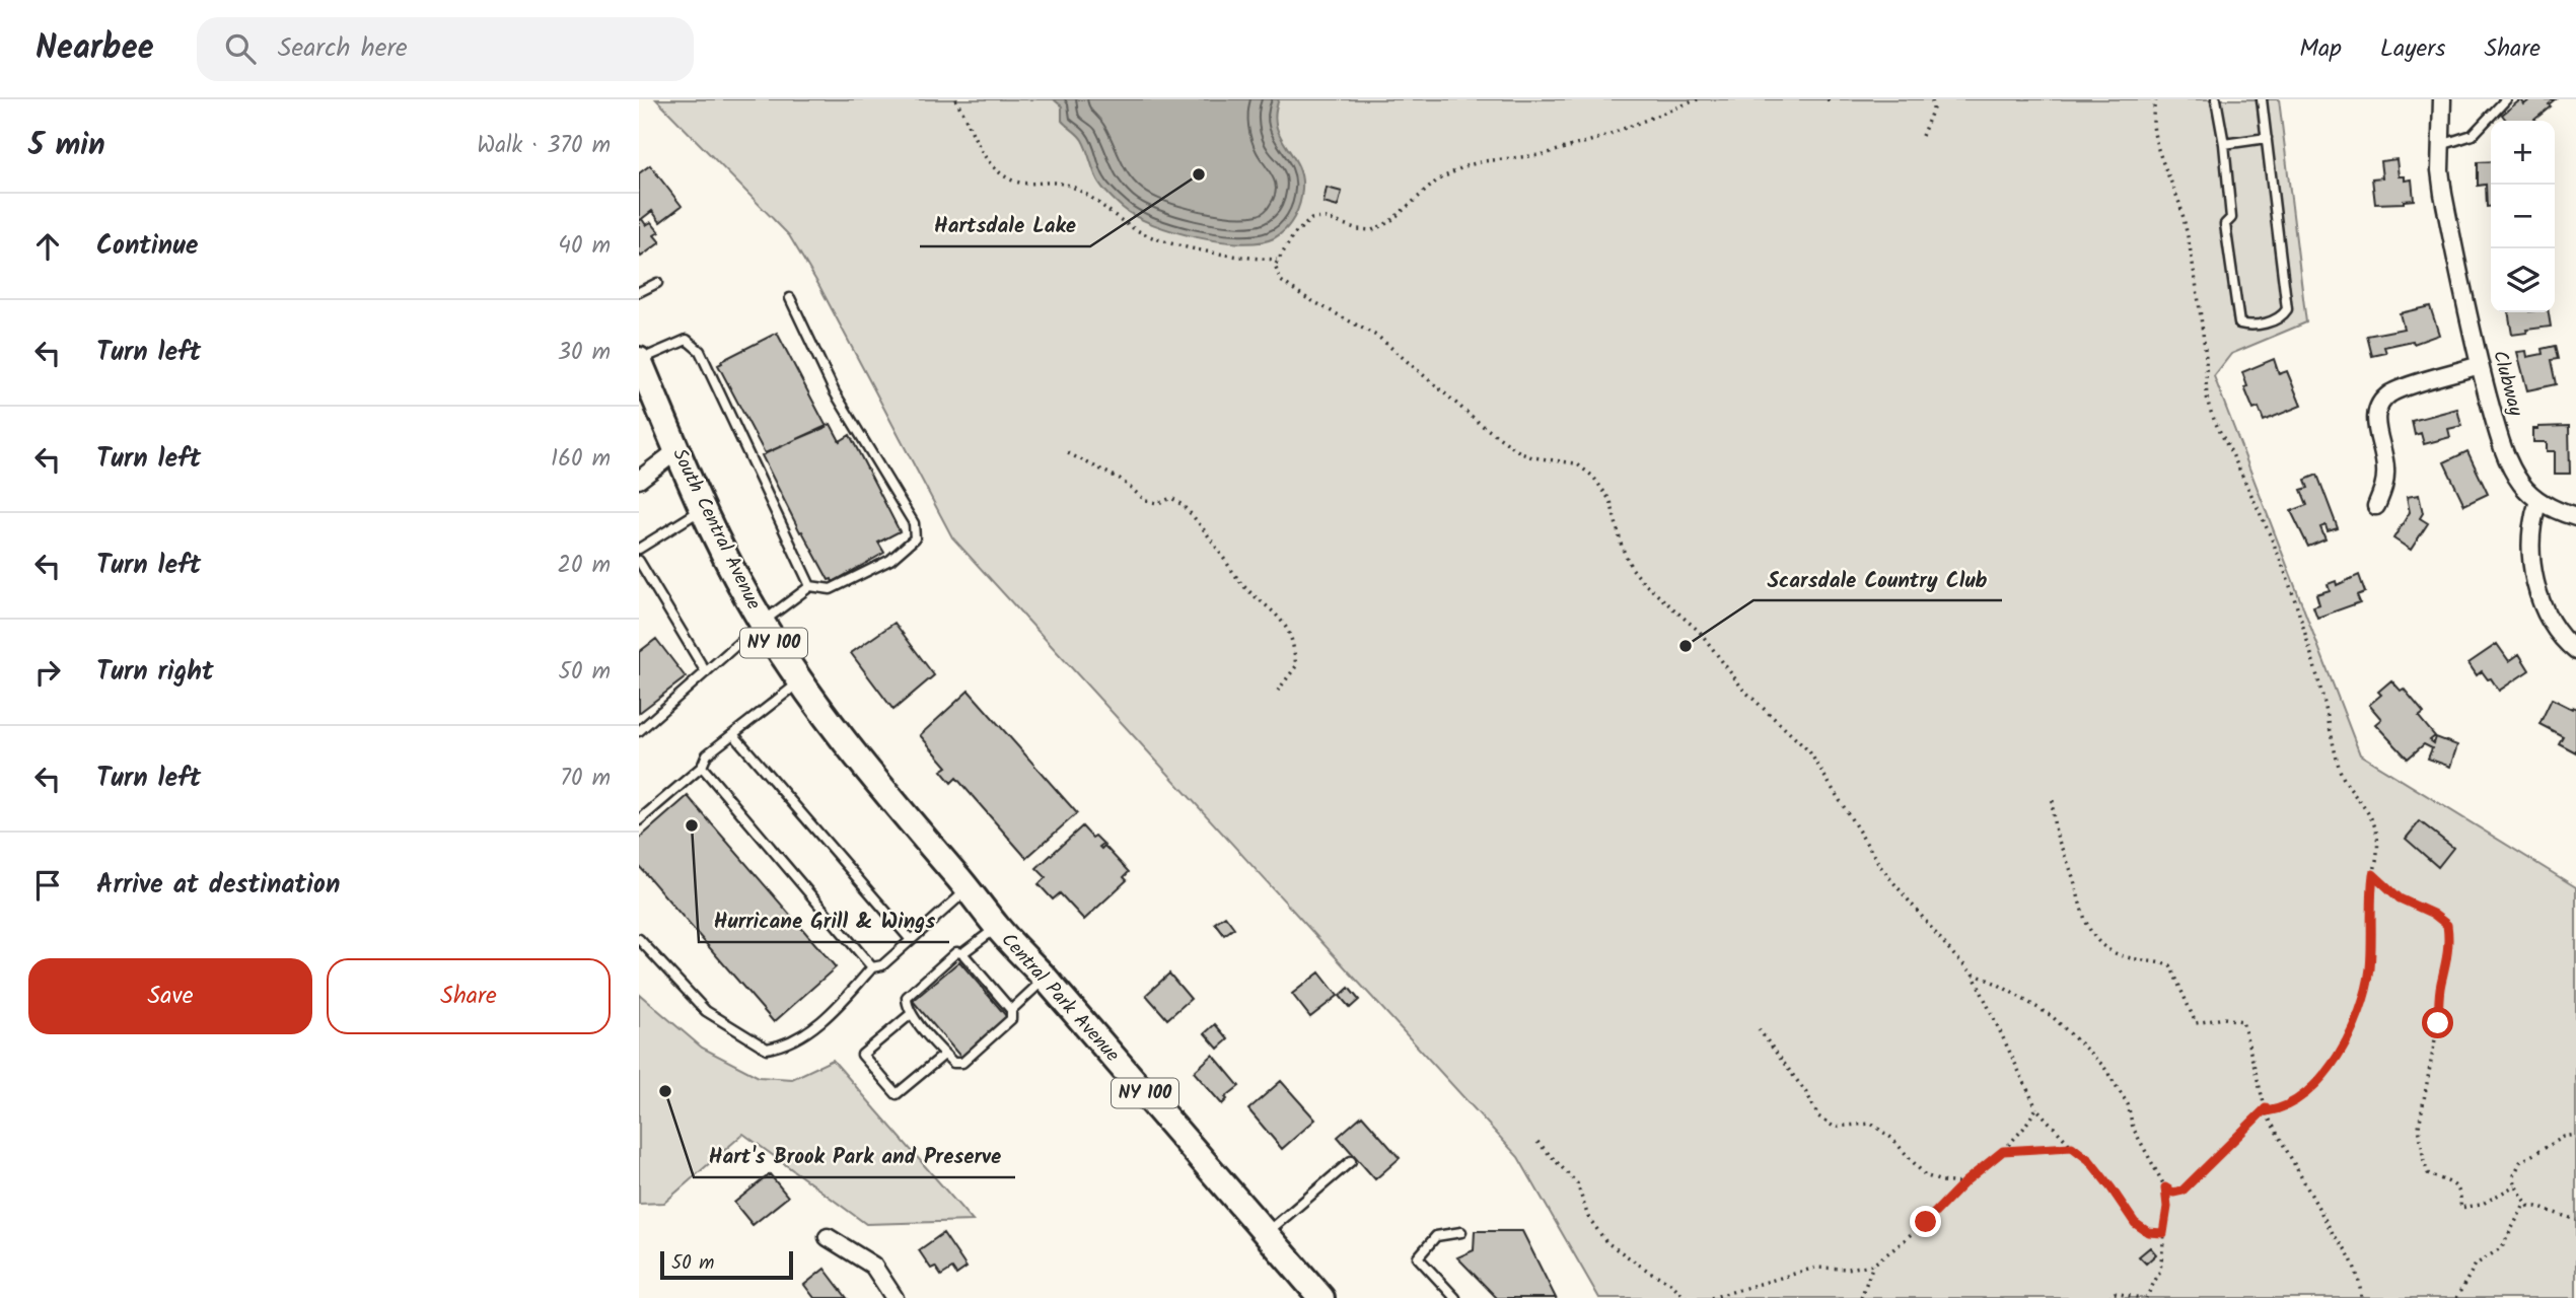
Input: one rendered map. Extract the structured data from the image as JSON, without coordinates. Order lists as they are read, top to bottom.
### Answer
{
  "streets": {
    "main road": ["South Central Avenue", "NY 100", "Central Park Avenue"],
    "street": ["Clubway"]
  },
  "crossings": [
    ["South Central Avenue", "Central Park Avenue"]
  ],
  "places": [
    "Hartsdale Lake",
    "Scarsdale Country Club",
    "Hurricane Grill & Wings",
    "Hart's Brook Park and Preserve"
  ],
  "scale_bar": "50 m",
  "page": {
    "header": "Nearbee",
    "search": "Search here",
    "nav": ["Map", "Layers", "Share"],
    "heading": ["5 min", "Walk · 370 m"],
    "map_buttons": ["+", "−"],
    "list": [
      ["Continue", "40 m"],
      ["Turn left", "30 m"],
      ["Turn left", "160 m"],
      ["Turn left", "20 m"],
      ["Turn right", "50 m"],
      ["Turn left", "70 m"],
      "Arrive at destination"
    ],
    "buttons": ["Save", "Share"],
    "scale": "50 m"
  }
}
